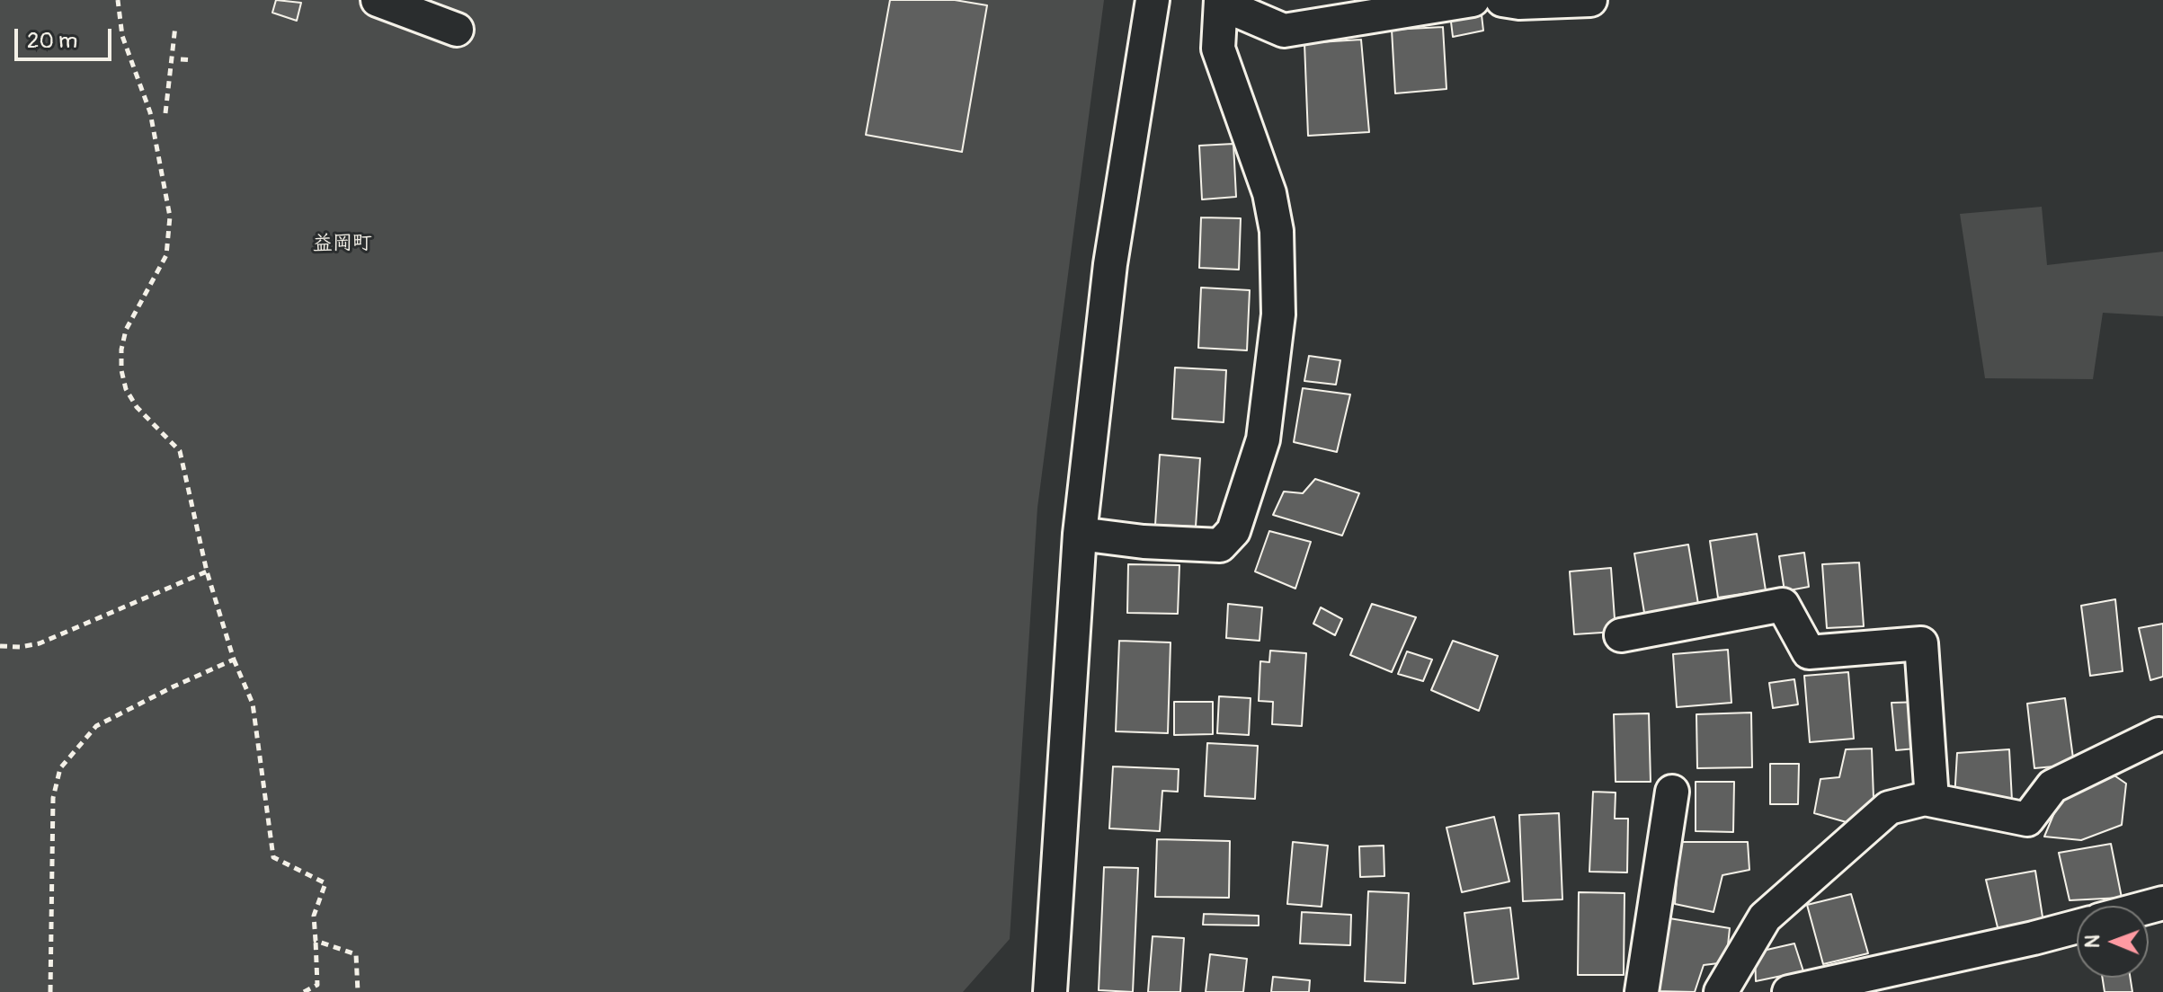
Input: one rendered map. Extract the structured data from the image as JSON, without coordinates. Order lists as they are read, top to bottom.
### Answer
{
  "districts": ["益岡町"],
  "scale_bar": "20 m",
  "north": "left"
}
